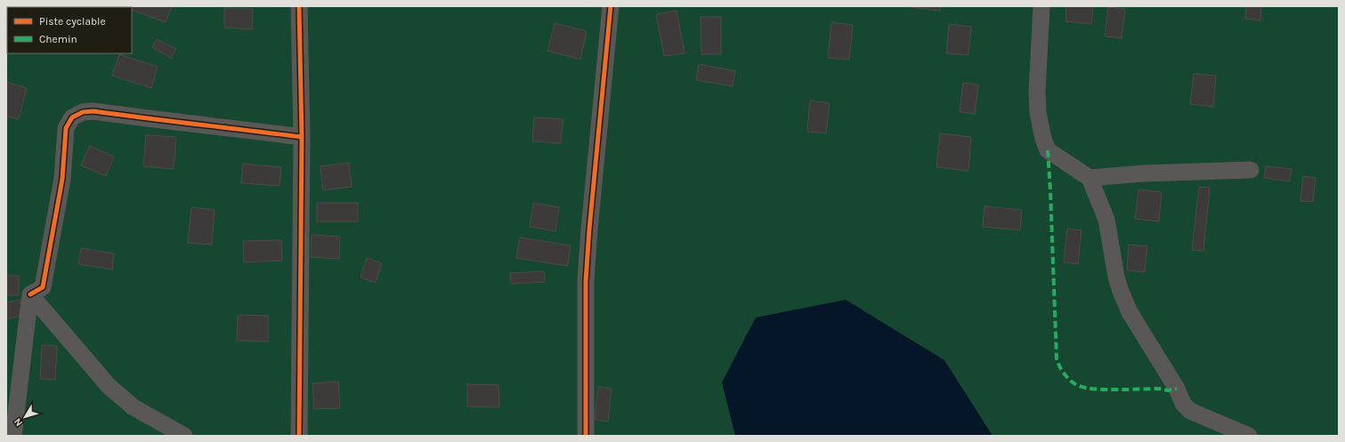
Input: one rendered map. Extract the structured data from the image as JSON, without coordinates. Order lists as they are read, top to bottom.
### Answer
{
  "legend": ["Piste cyclable", "Chemin"],
  "north": "bottom left"
}
